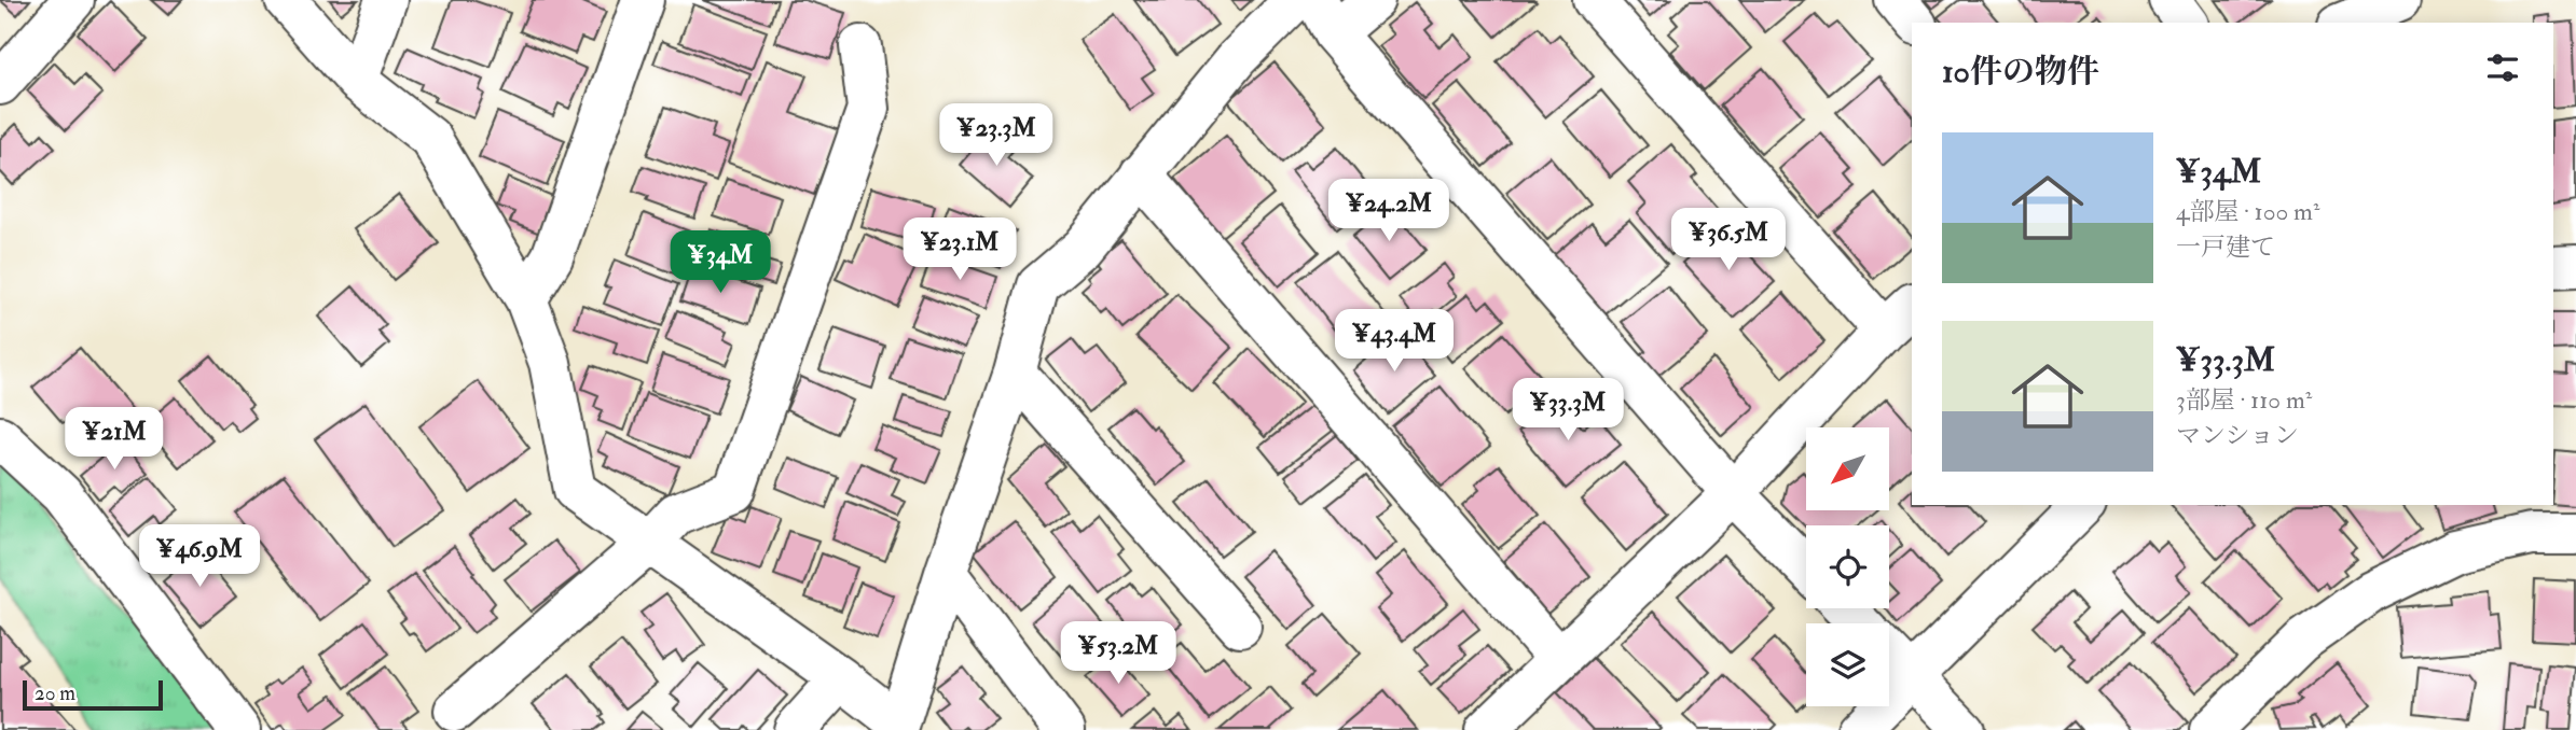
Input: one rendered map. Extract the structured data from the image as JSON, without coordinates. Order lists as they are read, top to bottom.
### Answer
{
  "scale_bar": "20 m",
  "north": "bottom left",
  "page": {
    "heading": "10件の物件",
    "price": [
      "¥23.3M",
      "¥24.2M",
      "¥36.5M",
      "¥23.1M",
      "¥34M",
      "¥43.4M",
      "¥33.3M",
      "¥21M",
      "¥46.9M",
      "¥53.2M"
    ],
    "list": [
      {
        "name": "¥34M",
        "note": "4部屋 · 100 m² · 一戸建て"
      },
      {
        "name": "¥33.3M",
        "note": "3部屋 · 110 m² · マンション"
      }
    ],
    "scale": "20 m"
  }
}
